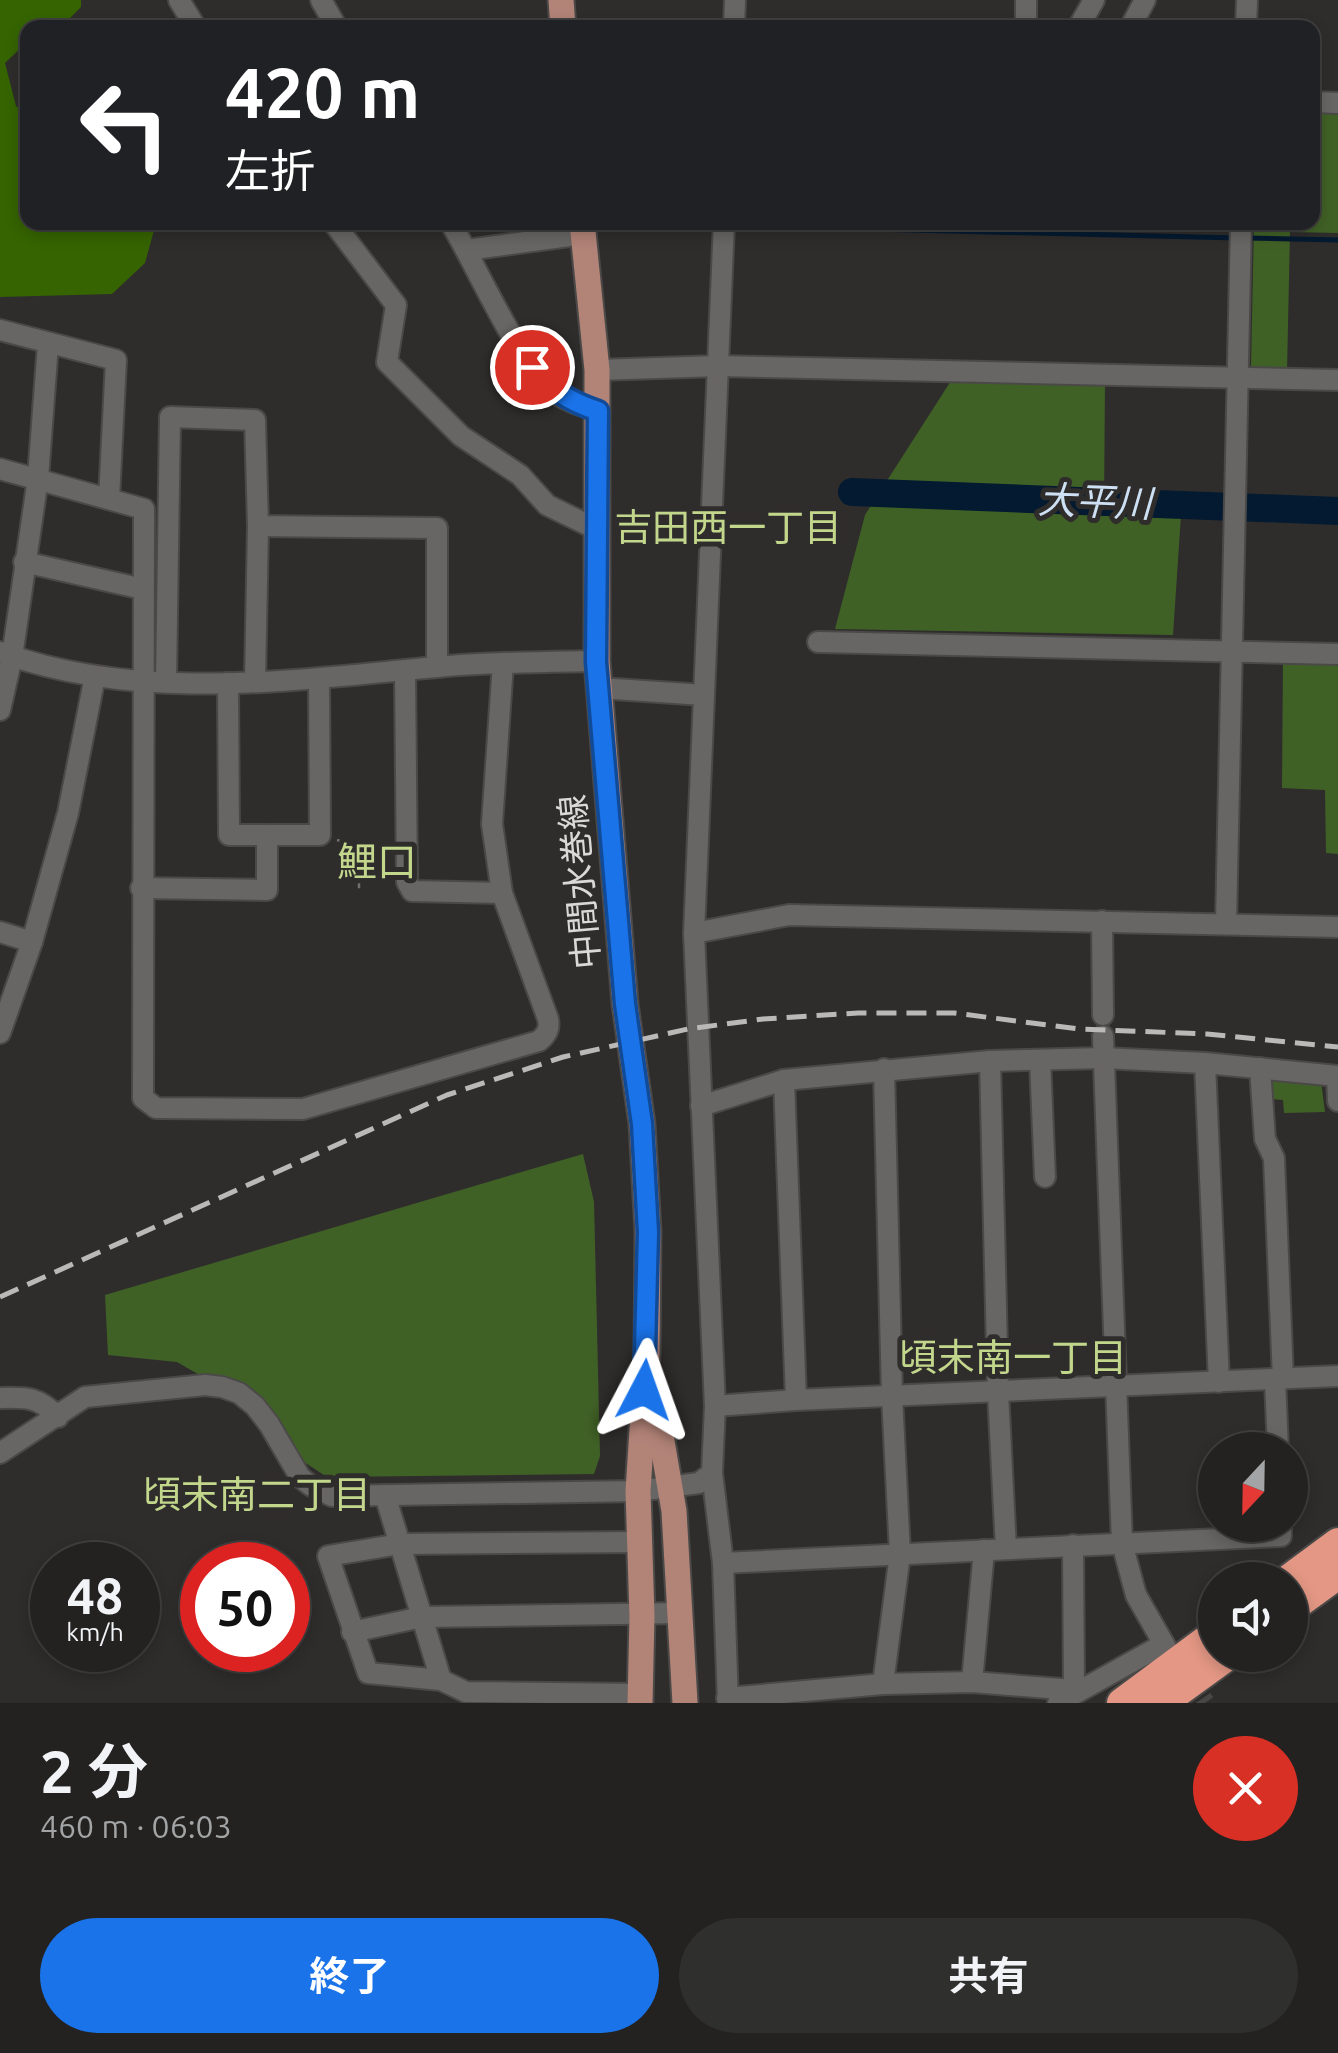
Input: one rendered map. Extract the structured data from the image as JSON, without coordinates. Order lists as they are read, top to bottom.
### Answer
{
  "streets": {
    "main road": ["中間水巻線"]
  },
  "districts": [
    "吉田西一丁目",
    "鯉口",
    "頃末南一丁目",
    "頃末南二丁目"
  ],
  "water": ["大平川"],
  "north": "bottom",
  "page": {
    "turn": ["420 m", "左折"],
    "speed": "48 km/h",
    "limit": "50",
    "heading": ["2 分", "460 m · 06:03"],
    "buttons": ["終了", "共有"]
  }
}
